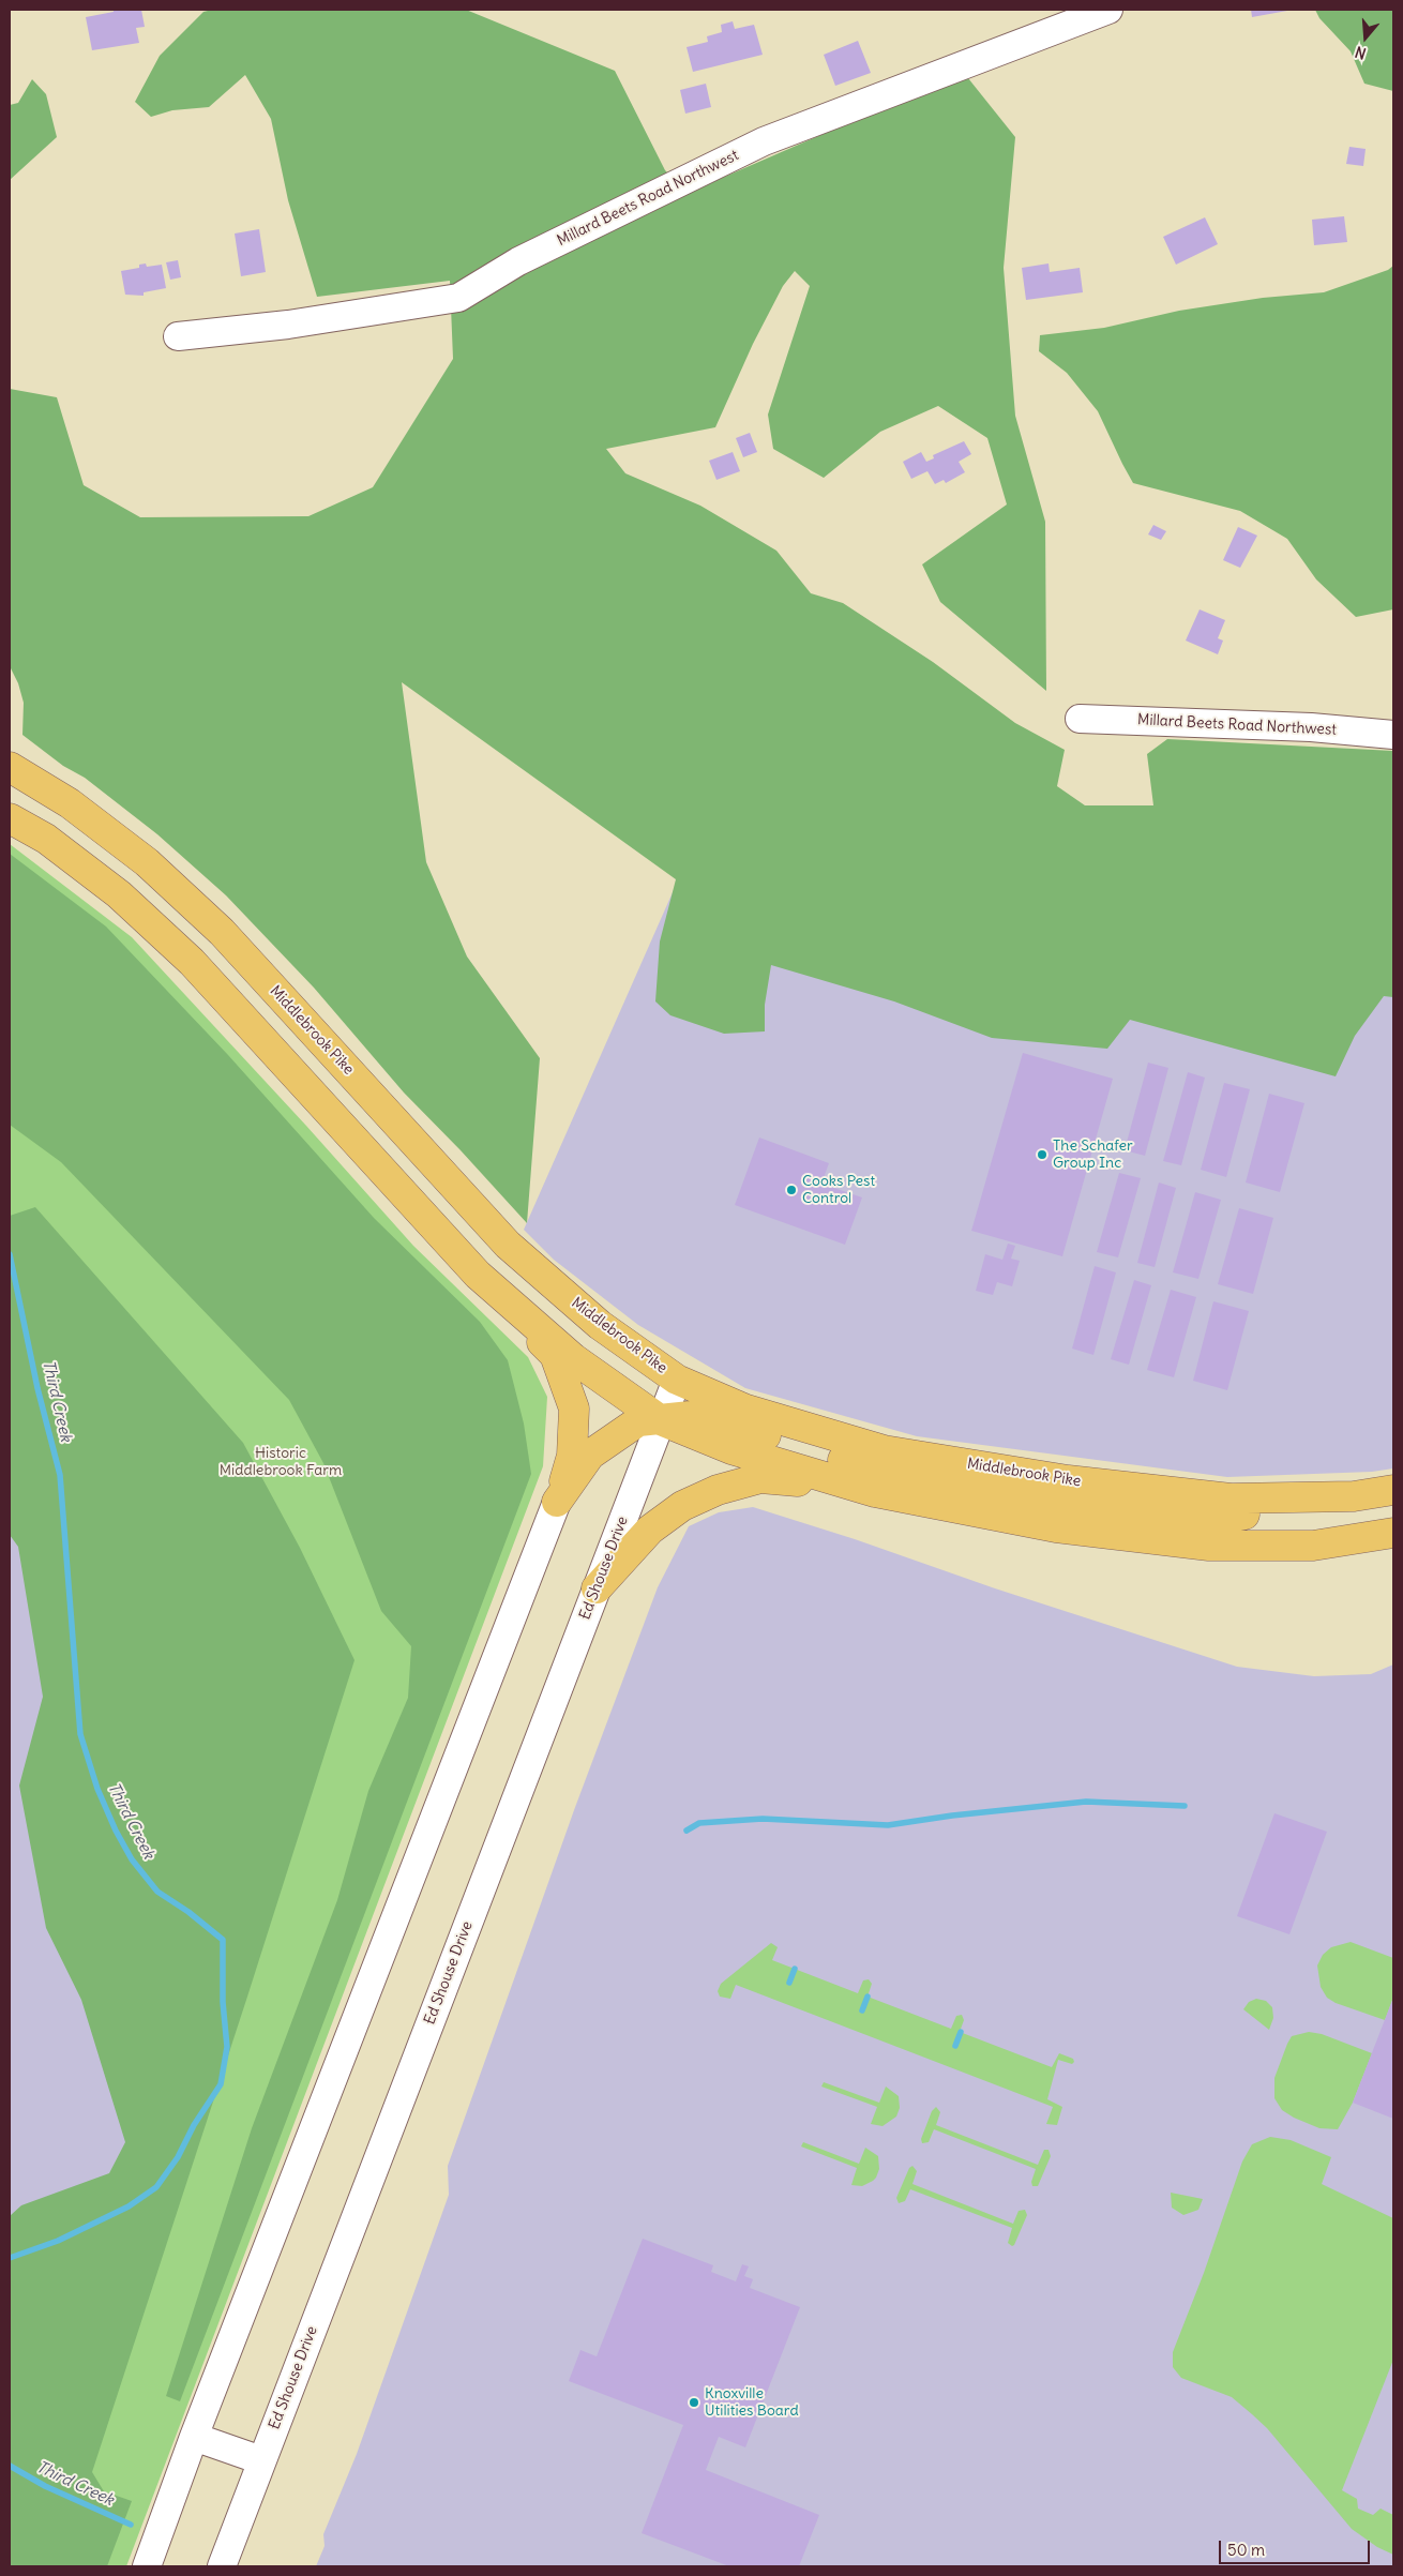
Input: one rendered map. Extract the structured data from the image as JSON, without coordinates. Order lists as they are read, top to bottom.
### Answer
{
  "streets": {
    "main road": ["Middlebrook Pike"],
    "street": ["Millard Beets Road Northwest", "Ed Shouse Drive"]
  },
  "crossings": [
    ["Middlebrook Pike", "Ed Shouse Drive"]
  ],
  "water": ["Third Creek"],
  "parks": ["Historic Middlebrook Farm"],
  "places": ["The Schafer Group Inc", "Cooks Pest Control", "Knoxville Utilities Board"],
  "scale_bar": "50 m",
  "north": "bottom"
}
